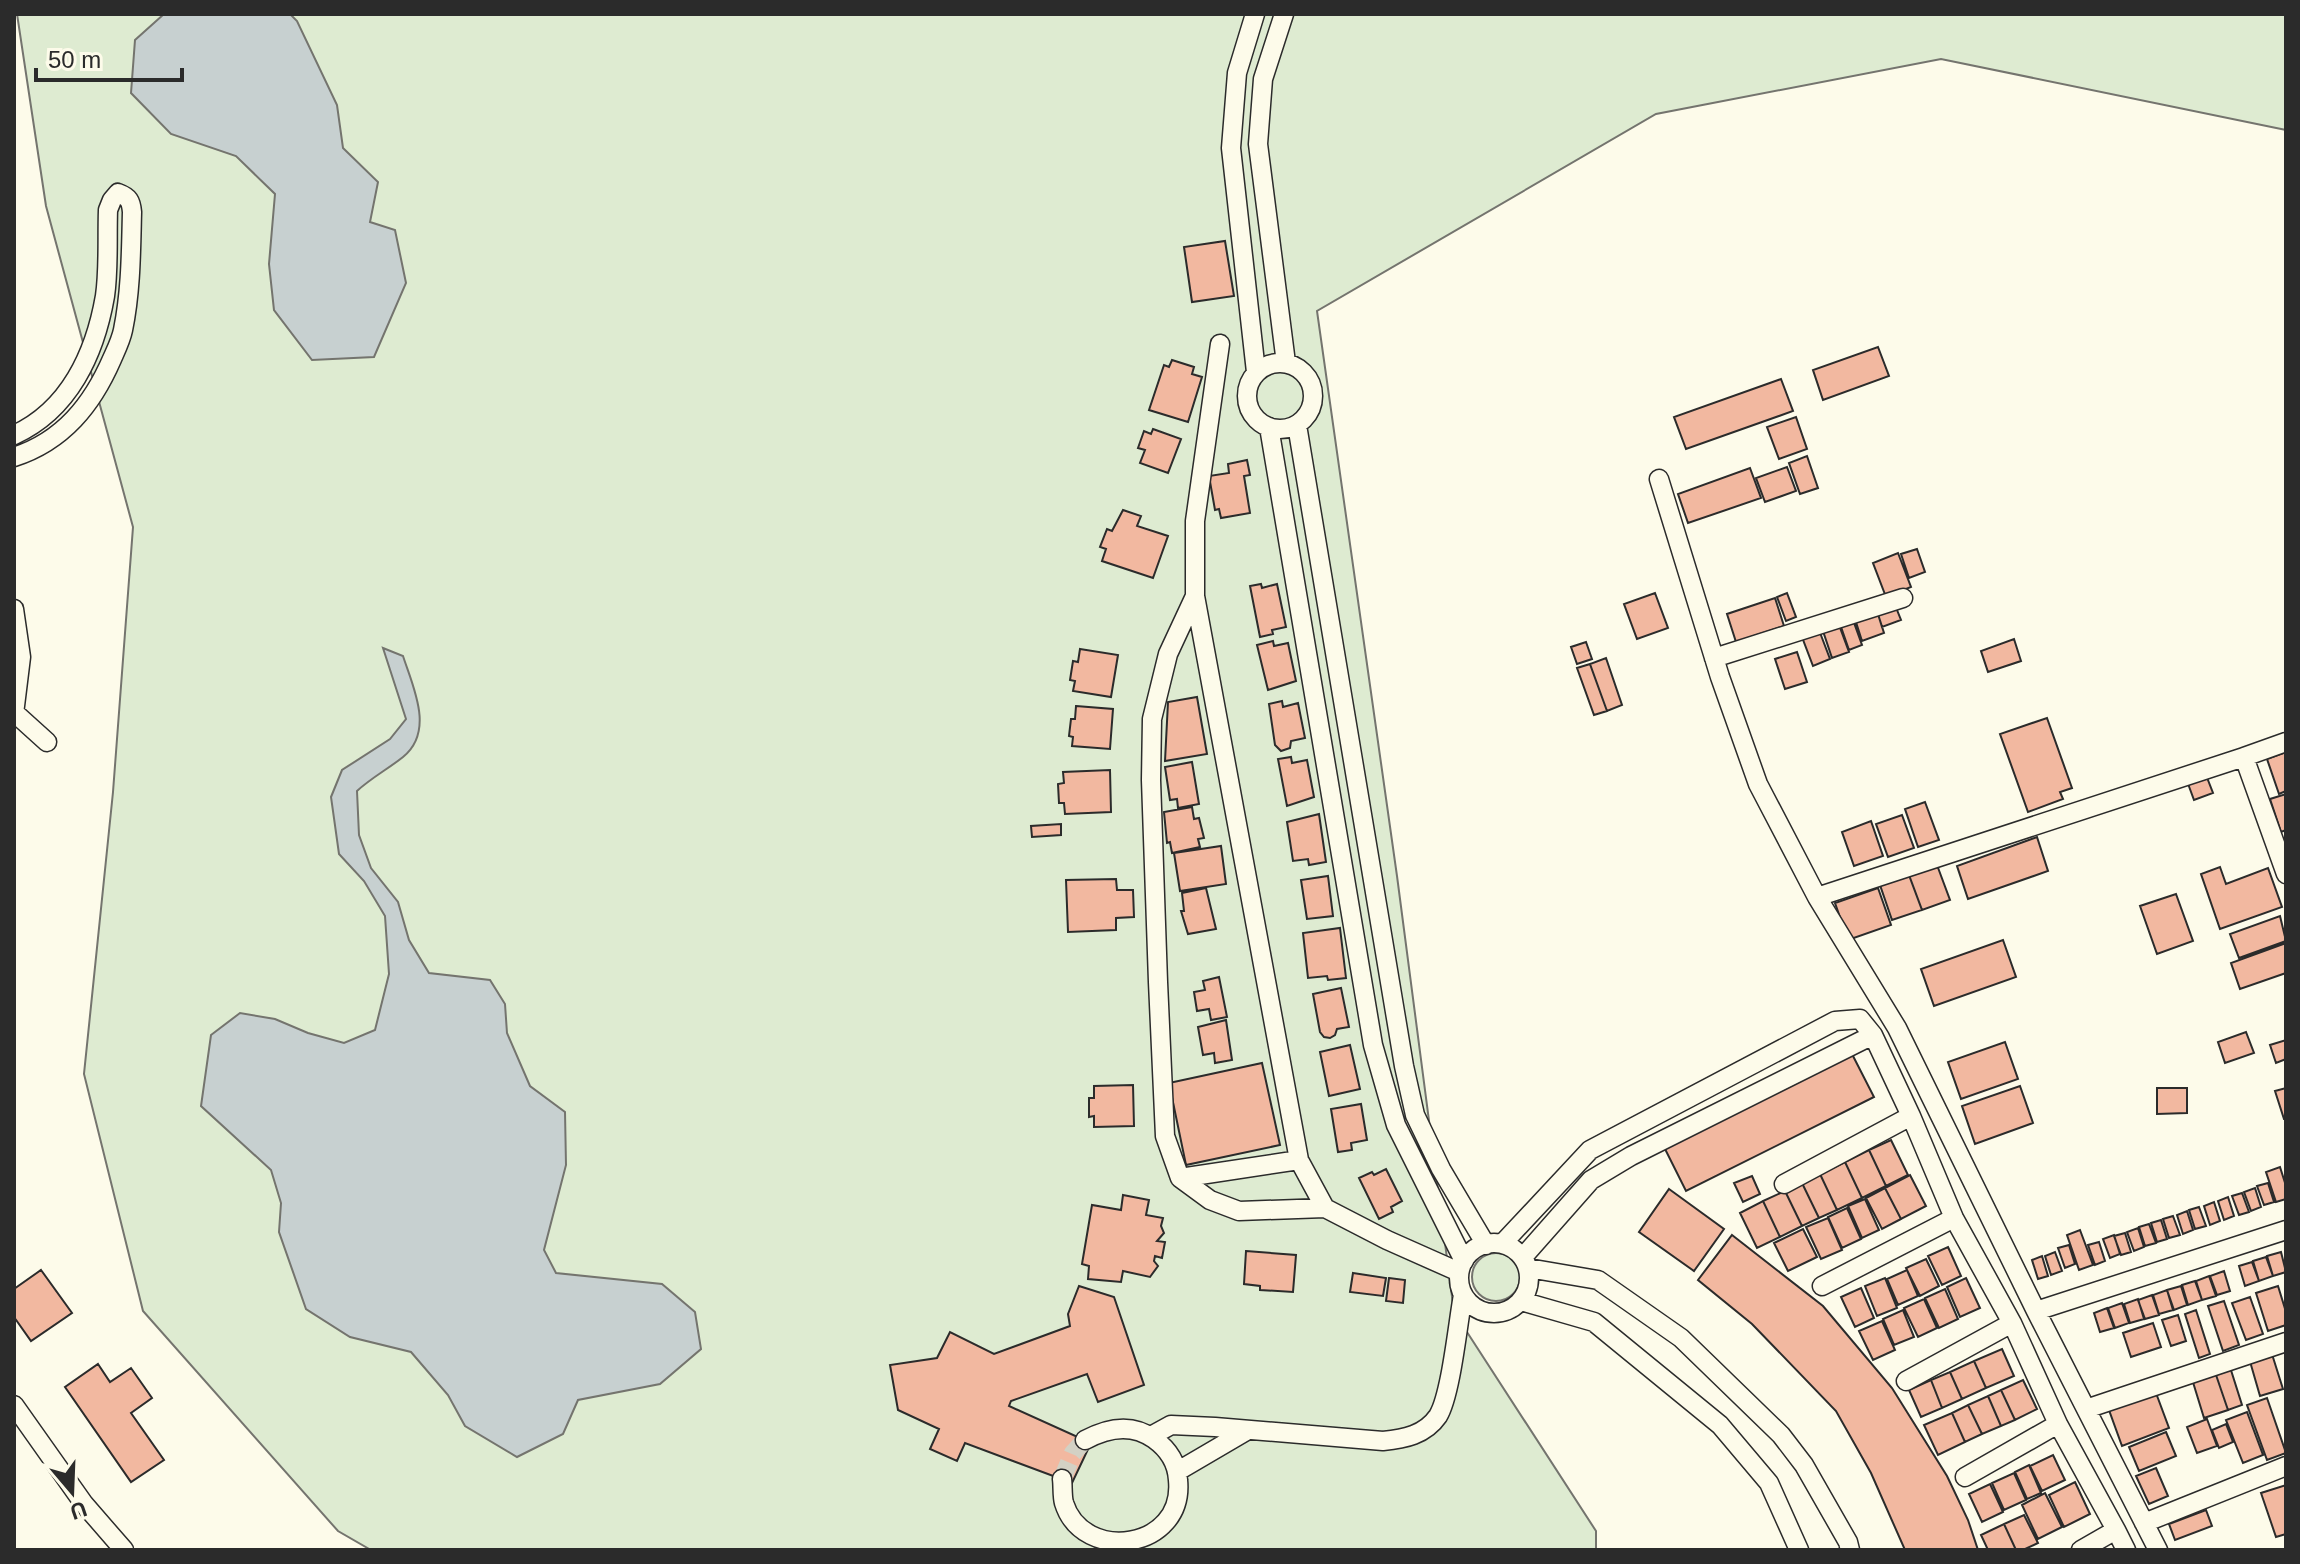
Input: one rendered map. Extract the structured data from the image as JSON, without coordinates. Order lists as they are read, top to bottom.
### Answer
{
  "scale_bar": "50 m",
  "north": "bottom"
}
